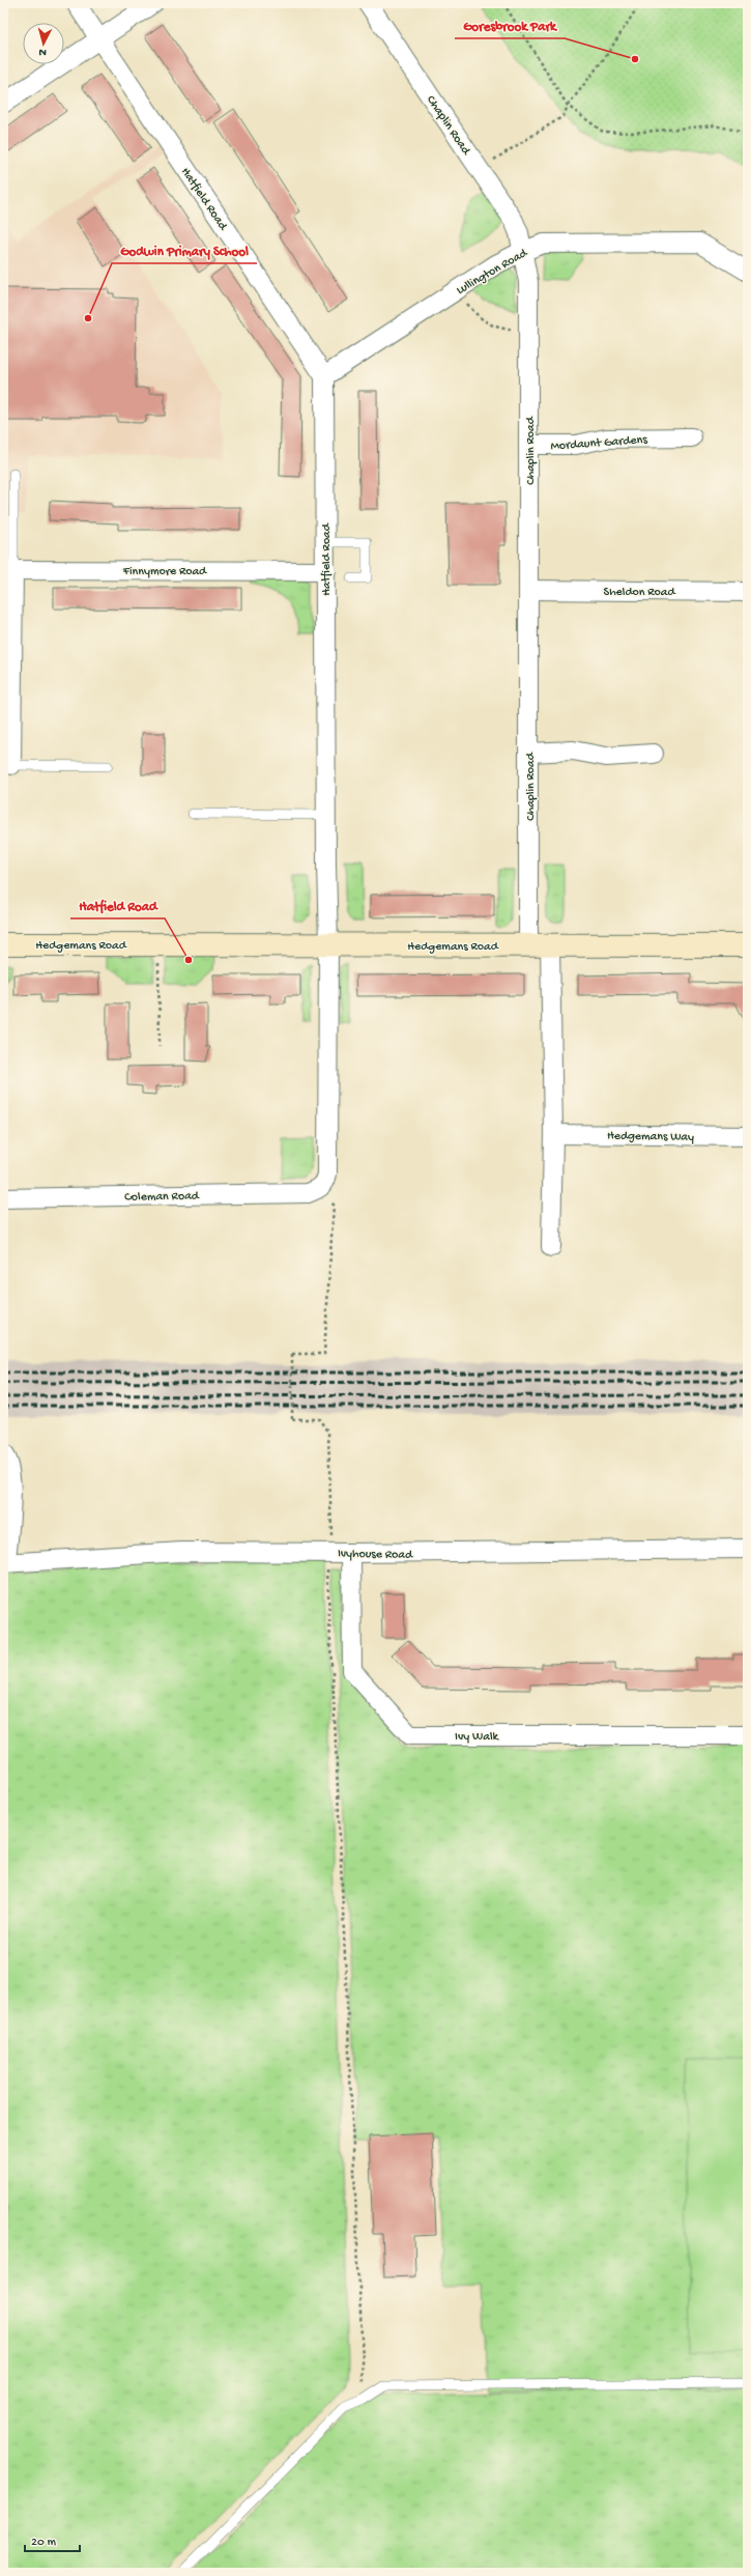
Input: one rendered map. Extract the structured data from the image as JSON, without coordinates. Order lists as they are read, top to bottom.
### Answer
{
  "streets": {
    "street": [
      "Chaplin Road",
      "Hatfield Road",
      "Lullington Road",
      "Mordaunt Gardens",
      "Finnymore Road",
      "Sheldon Road",
      "Hedgemans Road",
      "Hedgemans Way",
      "Coleman Road",
      "Ivyhouse Road",
      "Ivy Walk"
    ]
  },
  "crossings": [
    ["Chaplin Road", "Lullington Road"],
    ["Chaplin Road", "Mordaunt Gardens"],
    ["Chaplin Road", "Sheldon Road"],
    ["Chaplin Road", "Hedgemans Road"],
    ["Hatfield Road", "Lullington Road"],
    ["Hatfield Road", "Finnymore Road"],
    ["Hatfield Road", "Hedgemans Road"],
    ["Hatfield Road", "Coleman Road"],
    ["Ivyhouse Road", "Ivy Walk"]
  ],
  "places": ["Goresbrook Park", "Godwin Primary School", "Hatfield Road"],
  "scale_bar": "20 m",
  "north": "bottom"
}
